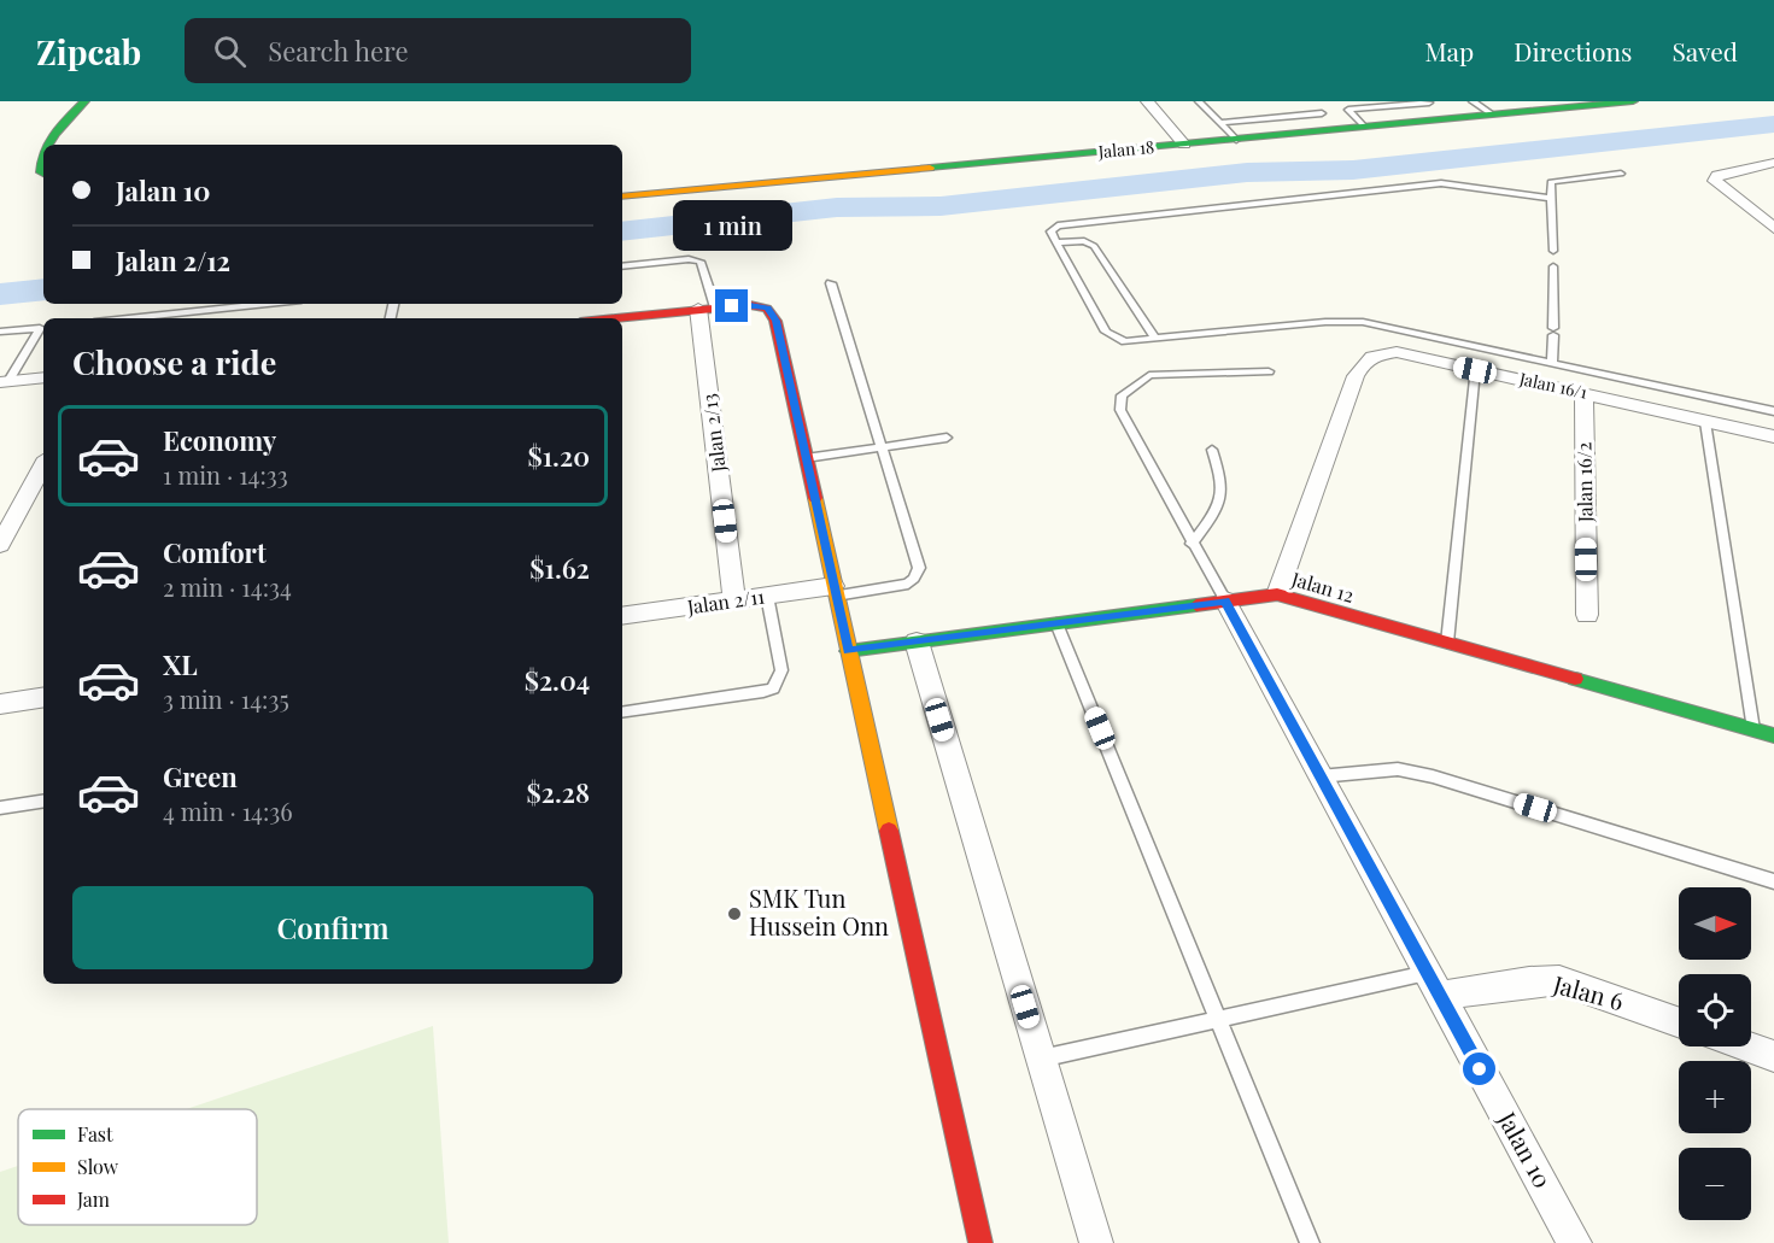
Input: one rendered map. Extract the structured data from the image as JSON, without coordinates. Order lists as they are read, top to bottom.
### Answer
{
  "streets": {
    "street": [
      "Jalan 18",
      "Jalan 16/1",
      "Jalan 2/13",
      "Jalan 16/2",
      "Jalan 12",
      "Jalan 2/11",
      "Jalan 6",
      "Jalan 10"
    ]
  },
  "crossings": [
    ["Jalan 16/1", "Jalan 16/2"],
    ["Jalan 16/1", "Jalan 12"],
    ["Jalan 2/13", "Jalan 2/11"],
    ["Jalan 12", "Jalan 10"],
    ["Jalan 6", "Jalan 10"]
  ],
  "places": ["SMK Tun Hussein Onn"],
  "legend": ["Fast", "Slow", "Jam"],
  "north": "right",
  "page": {
    "header": "Zipcab",
    "search": "Search here",
    "nav": ["Map", "Directions", "Saved"],
    "banner": ["Jalan 10", "Jalan 2/12"],
    "bubble": "1 min",
    "heading": "Choose a ride",
    "list": [
      {
        "name": "Economy",
        "note": "1 min · 14:33",
        "value": "$1.20"
      },
      {
        "name": "Comfort",
        "note": "2 min · 14:34",
        "value": "$1.62"
      },
      {
        "name": "XL",
        "note": "3 min · 14:35",
        "value": "$2.04"
      },
      {
        "name": "Green",
        "note": "4 min · 14:36",
        "value": "$2.28"
      }
    ],
    "buttons": "Confirm",
    "map_buttons": ["+", "−"]
  }
}
